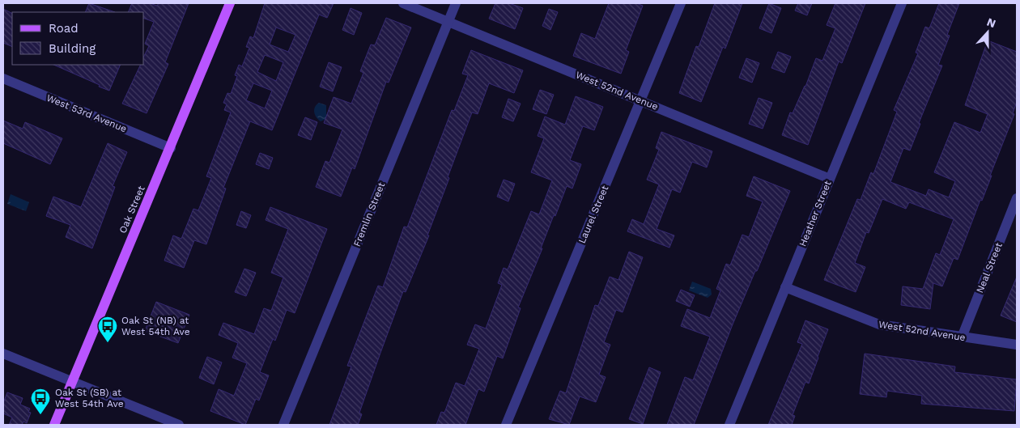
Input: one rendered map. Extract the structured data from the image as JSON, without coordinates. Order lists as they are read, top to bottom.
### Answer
{
  "streets": {
    "main road": ["Oak Street"],
    "street": [
      "West 52nd Avenue",
      "West 53rd Avenue",
      "Heather Street",
      "Fremlin Street",
      "Laurel Street",
      "Neal Street"
    ]
  },
  "crossings": [
    ["West 52nd Avenue", "Heather Street"],
    ["West 52nd Avenue", "Fremlin Street"],
    ["West 52nd Avenue", "Laurel Street"],
    ["West 52nd Avenue", "Neal Street"],
    ["West 53rd Avenue", "Oak Street"]
  ],
  "places": {
    "bus stop": ["Oak St (NB) at West 54th Ave", "Oak St (SB) at West 54th Ave"]
  },
  "legend": ["Road", "Building"],
  "north": "top"
}
